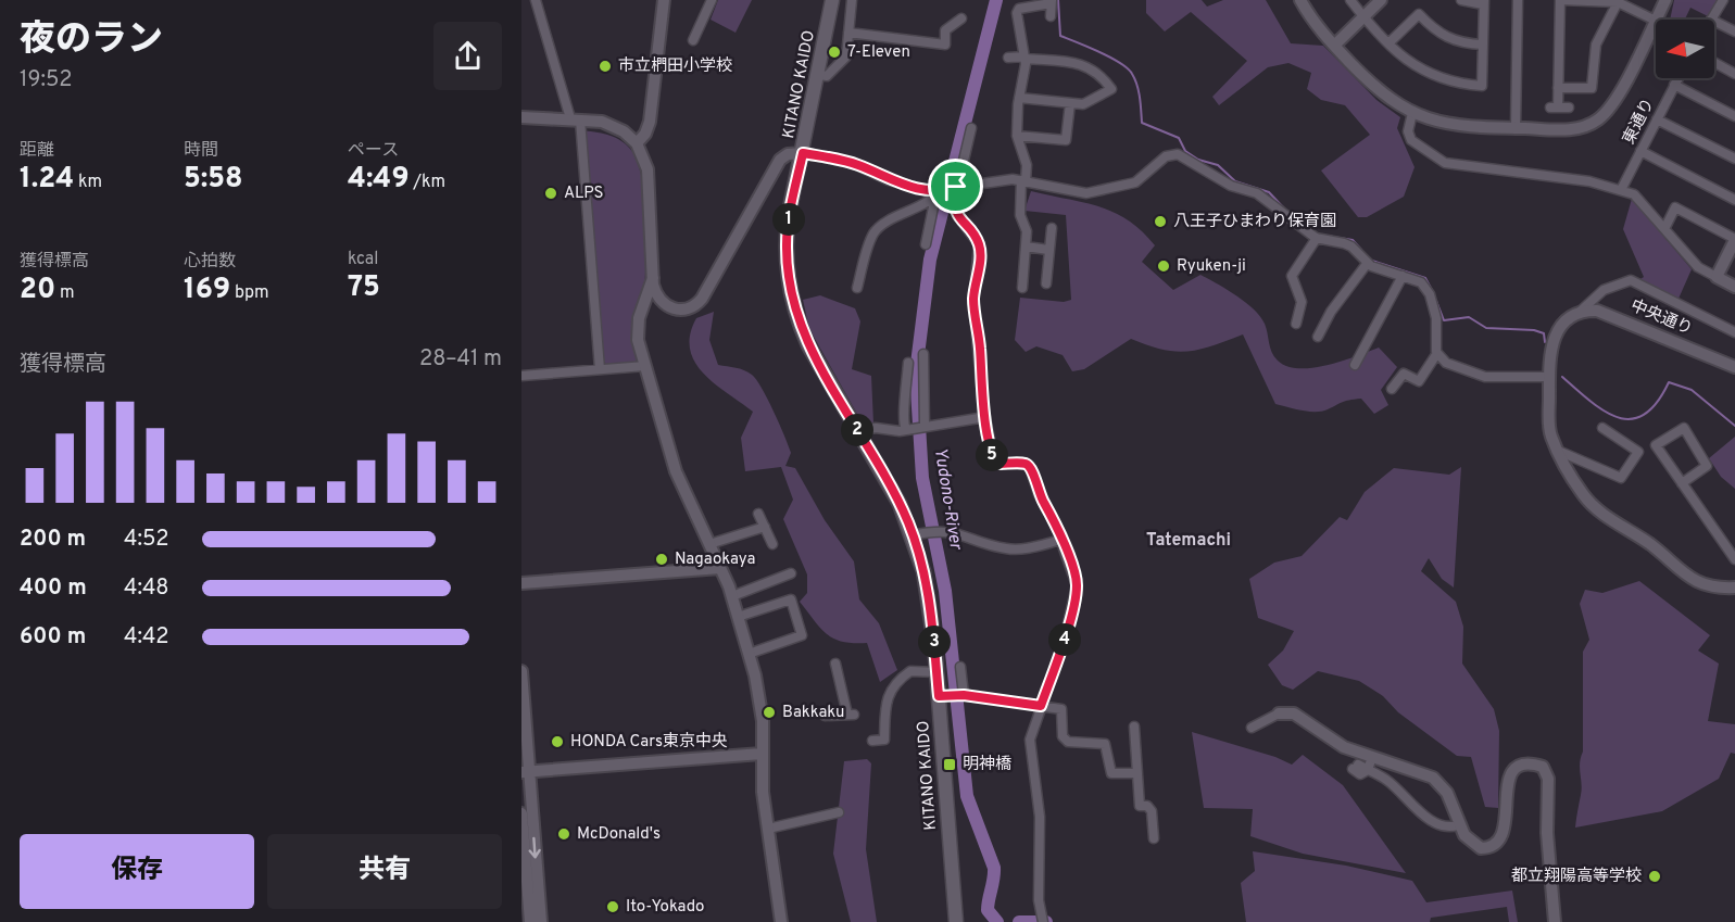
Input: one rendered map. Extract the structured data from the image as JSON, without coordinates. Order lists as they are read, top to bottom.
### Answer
{
  "streets": {
    "main road": ["KITANO KAIDO"],
    "street": ["東通り", "中央通り"]
  },
  "districts": ["Tatemachi"],
  "water": ["Yudono-River"],
  "places": {
    "other": [
      "7-Eleven",
      "市立椚田小学校",
      "ALPS",
      "八王子ひまわり保育園",
      "Ryuken-ji",
      "Nagaokaya",
      "Bakkaku",
      "HONDA Cars東京中央",
      "McDonald's",
      "都立翔陽高等学校",
      "Ito-Yokado"
    ],
    "transit": ["明神橋"]
  },
  "north": "left",
  "page": {
    "heading": ["夜のラン", "19:52"],
    "stats": [
      ["距離", "1.24 km"],
      ["時間", "5:58"],
      ["ペース", "4:49 /km"],
      ["獲得標高", "20 m"],
      ["心拍数", "169 bpm"],
      ["kcal", "75"]
    ],
    "pins": [
      "1",
      "2",
      "5",
      "4",
      "3"
    ],
    "chart": ["獲得標高", "28–41 m"],
    "list": [
      {
        "name": "200 m",
        "note": "4:52"
      },
      {
        "name": "400 m",
        "note": "4:48"
      },
      {
        "name": "600 m",
        "note": "4:42"
      }
    ],
    "buttons": ["保存", "共有"]
  }
}
